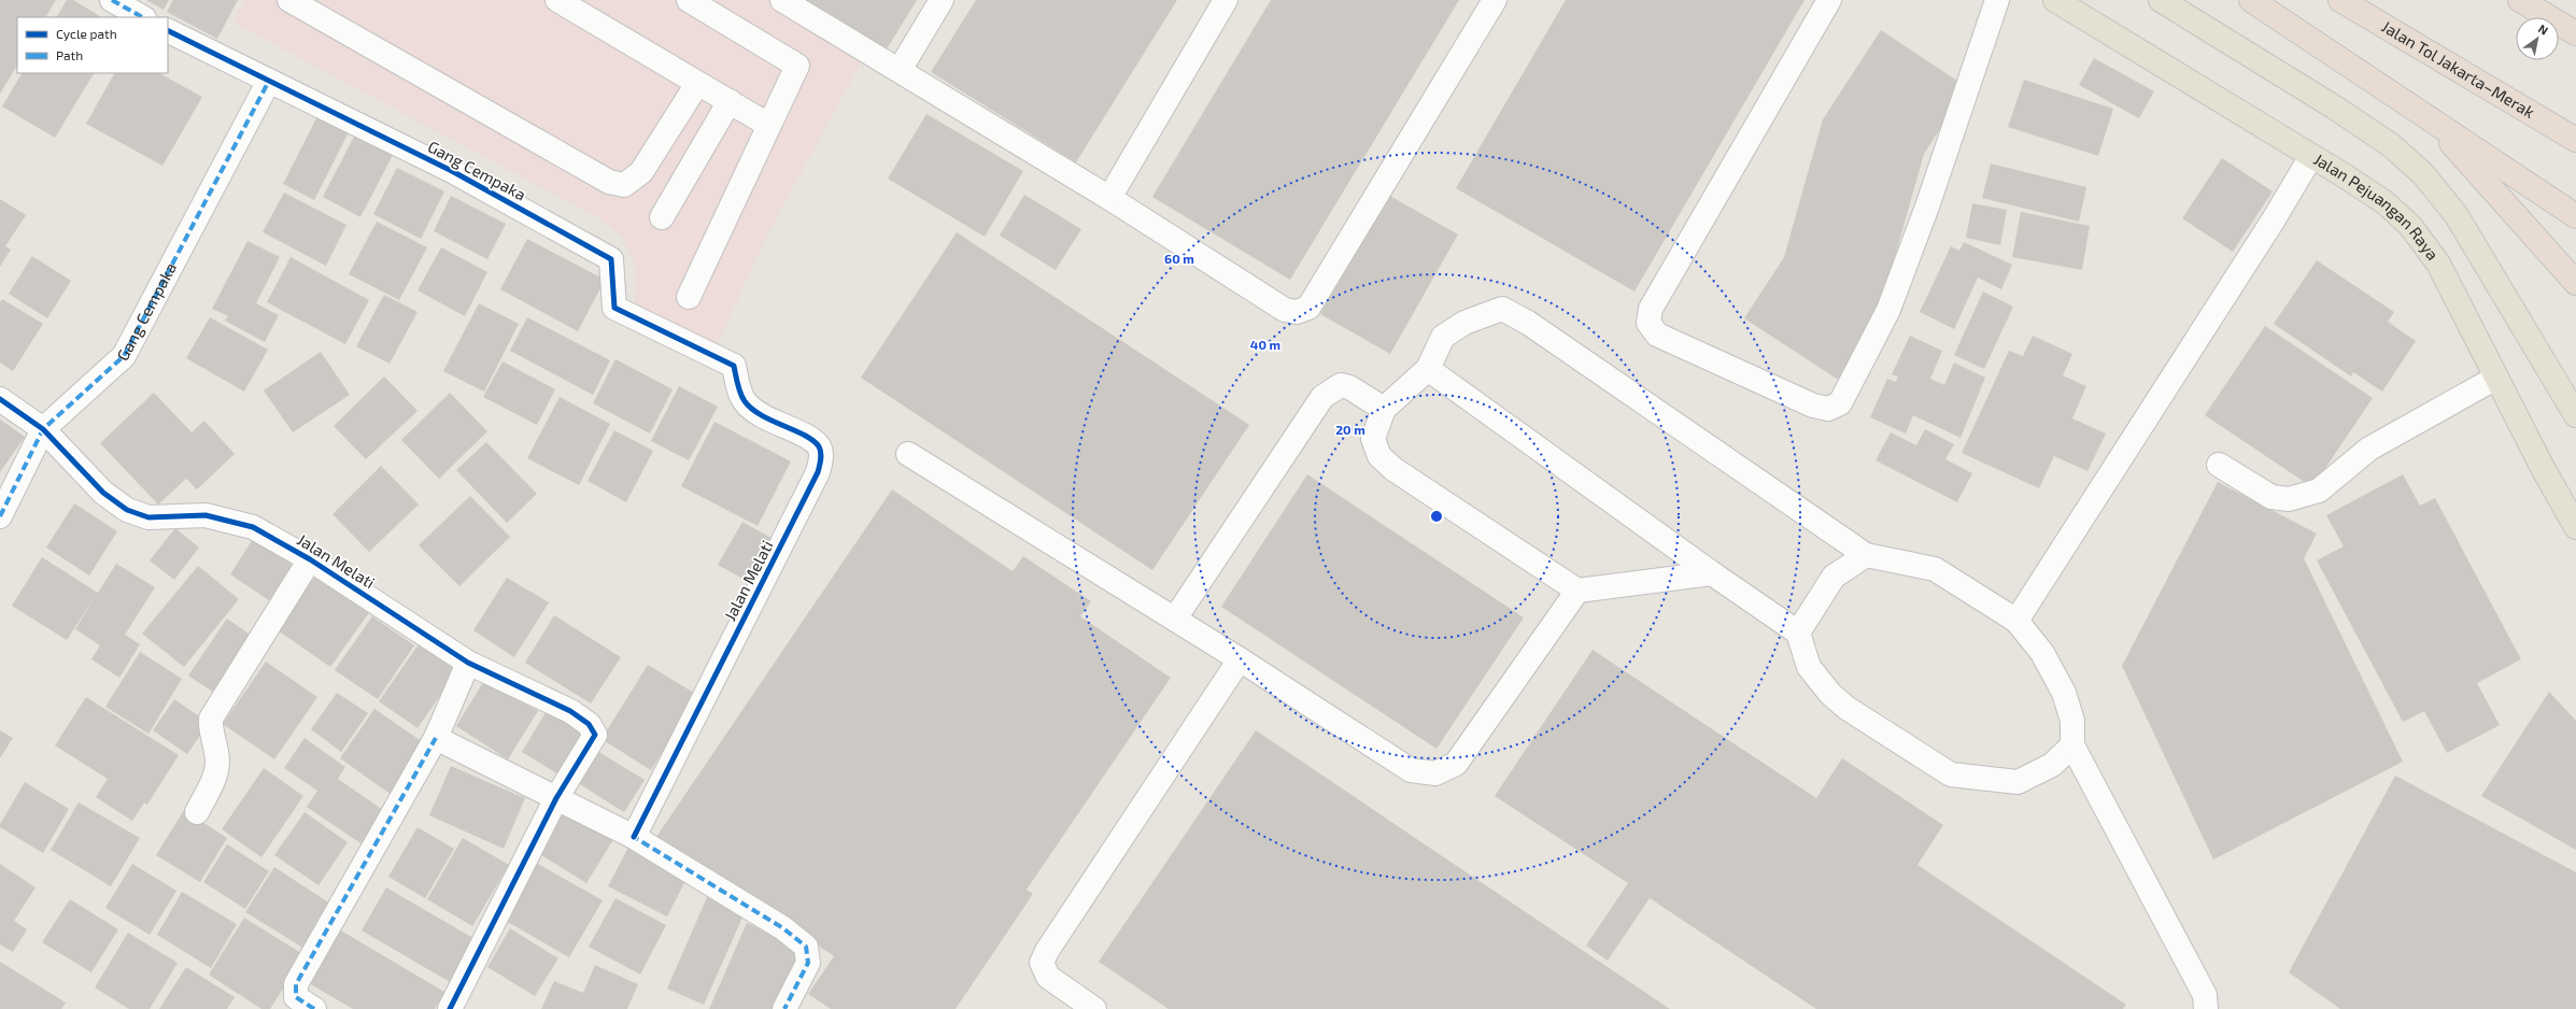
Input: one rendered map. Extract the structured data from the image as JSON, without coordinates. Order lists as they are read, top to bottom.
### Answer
{
  "streets": {
    "highway": ["Jalan Tol Jakarta–Merak"],
    "main road": ["Jalan Pejuangan Raya"],
    "street": ["Gang Cempaka", "Jalan Melati"]
  },
  "crossings": [
    ["Gang Cempaka", "Jalan Melati"]
  ],
  "legend": ["Cycle path", "Path"],
  "north": "top right",
  "rings": ["60 m", "40 m", "20 m"]
}
